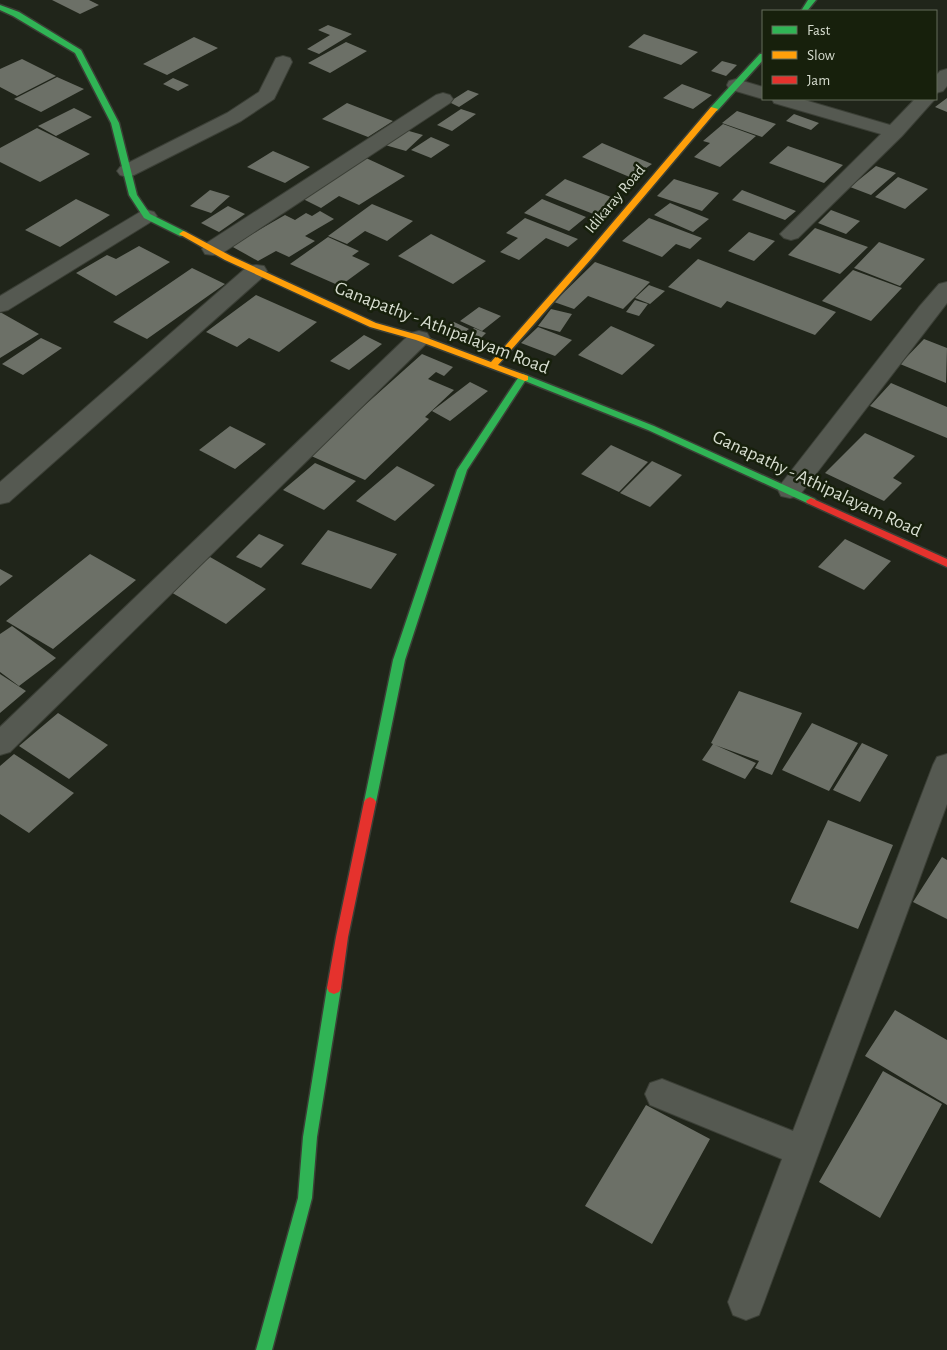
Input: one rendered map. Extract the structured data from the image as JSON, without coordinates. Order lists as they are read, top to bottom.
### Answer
{
  "streets": {
    "street": ["Idikaray Road", "Ganapathy - Athipalayam Road"]
  },
  "crossings": [
    ["Idikaray Road", "Ganapathy - Athipalayam Road"]
  ],
  "legend": ["Fast", "Slow", "Jam"]
}
